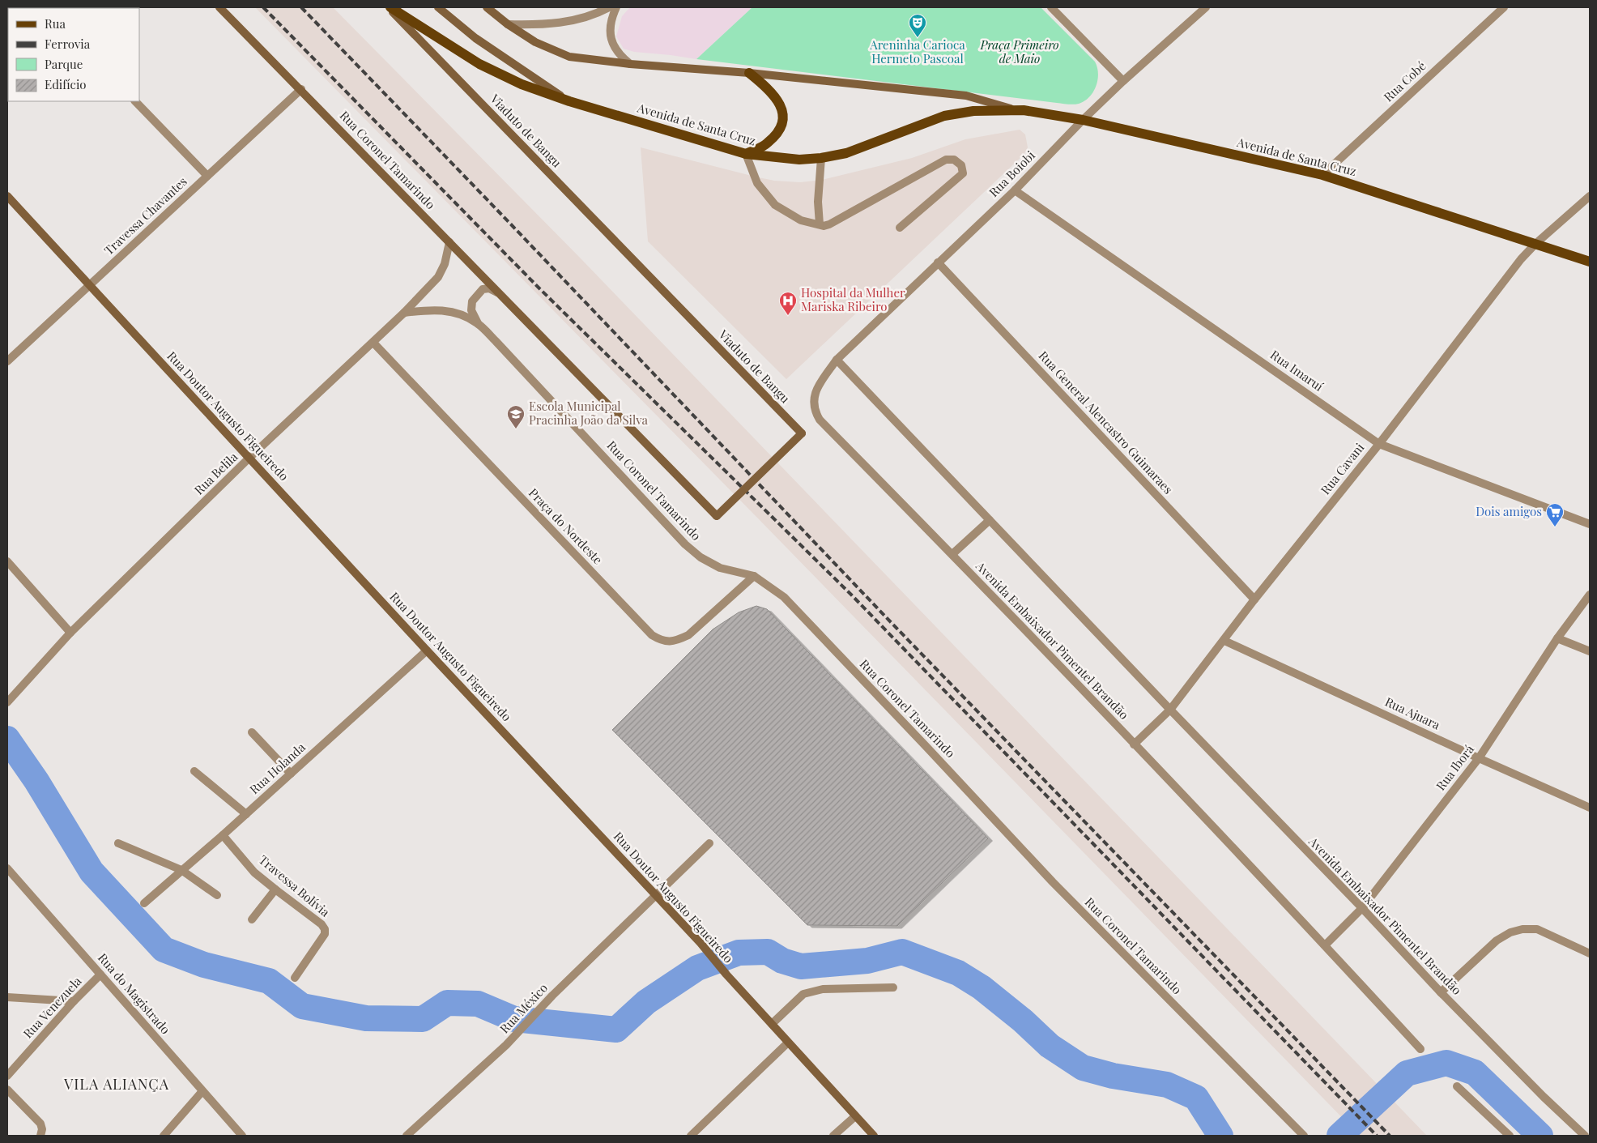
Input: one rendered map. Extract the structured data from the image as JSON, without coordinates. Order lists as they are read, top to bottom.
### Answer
{
  "streets": {
    "main road": ["Avenida de Santa Cruz"],
    "street": [
      "Rua Cobé",
      "Viaduto de Bangu",
      "Rua Coronel Tamarindo",
      "Rua Boiobi",
      "Travessa Chavantes",
      "Rua Imaruí",
      "Rua Doutor Augusto Figueiredo",
      "Rua General Alencastro Guimaraes",
      "Rua Cavani",
      "Rua Belila",
      "Praça do Nordeste",
      "Avenida Embaixador Pimentel Brandão",
      "Rua Ajuara",
      "Rua Iborá",
      "Rua Holanda",
      "Travessa Bolívia",
      "Rua do Magistrado",
      "Rua Venezuela",
      "Rua México"
    ]
  },
  "crossings": [
    ["Rua Cobé", "Avenida de Santa Cruz"],
    ["Avenida de Santa Cruz", "Viaduto de Bangu"],
    ["Avenida de Santa Cruz", "Rua Boiobi"],
    ["Avenida de Santa Cruz", "Rua Cavani"],
    ["Viaduto de Bangu", "Rua Coronel Tamarindo"],
    ["Rua Coronel Tamarindo", "Travessa Chavantes"],
    ["Rua Coronel Tamarindo", "Rua Belila"],
    ["Rua Coronel Tamarindo", "Praça do Nordeste"],
    ["Rua Boiobi", "Rua Imaruí"],
    ["Rua Boiobi", "Rua General Alencastro Guimaraes"],
    ["Rua Boiobi", "Avenida Embaixador Pimentel Brandão"],
    ["Travessa Chavantes", "Rua Doutor Augusto Figueiredo"],
    ["Rua Imaruí", "Rua Cavani"],
    ["Rua Doutor Augusto Figueiredo", "Rua Belila"],
    ["Rua Doutor Augusto Figueiredo", "Rua Holanda"],
    ["Rua Doutor Augusto Figueiredo", "Rua México"],
    ["Rua General Alencastro Guimaraes", "Rua Cavani"],
    ["Rua Cavani", "Avenida Embaixador Pimentel Brandão"],
    ["Rua Cavani", "Rua Ajuara"],
    ["Rua Belila", "Praça do Nordeste"],
    ["Avenida Embaixador Pimentel Brandão", "Rua Iborá"],
    ["Rua Ajuara", "Rua Iborá"],
    ["Rua Holanda", "Travessa Bolívia"],
    ["Rua do Magistrado", "Rua Venezuela"]
  ],
  "districts": ["VILA ALIANÇA"],
  "parks": ["Praça Primeiro de Maio"],
  "places": {
    "theatre": ["Areninha Carioca Hermeto Pascoal"],
    "hospital": ["Hospital da Mulher Mariska Ribeiro"],
    "school or university": ["Escola Municipal Pracinha João da Silva"],
    "supermarket": ["Dois amigos"]
  },
  "legend": [
    "Rua",
    "Ferrovia",
    "Parque",
    "Edifício"
  ]
}
